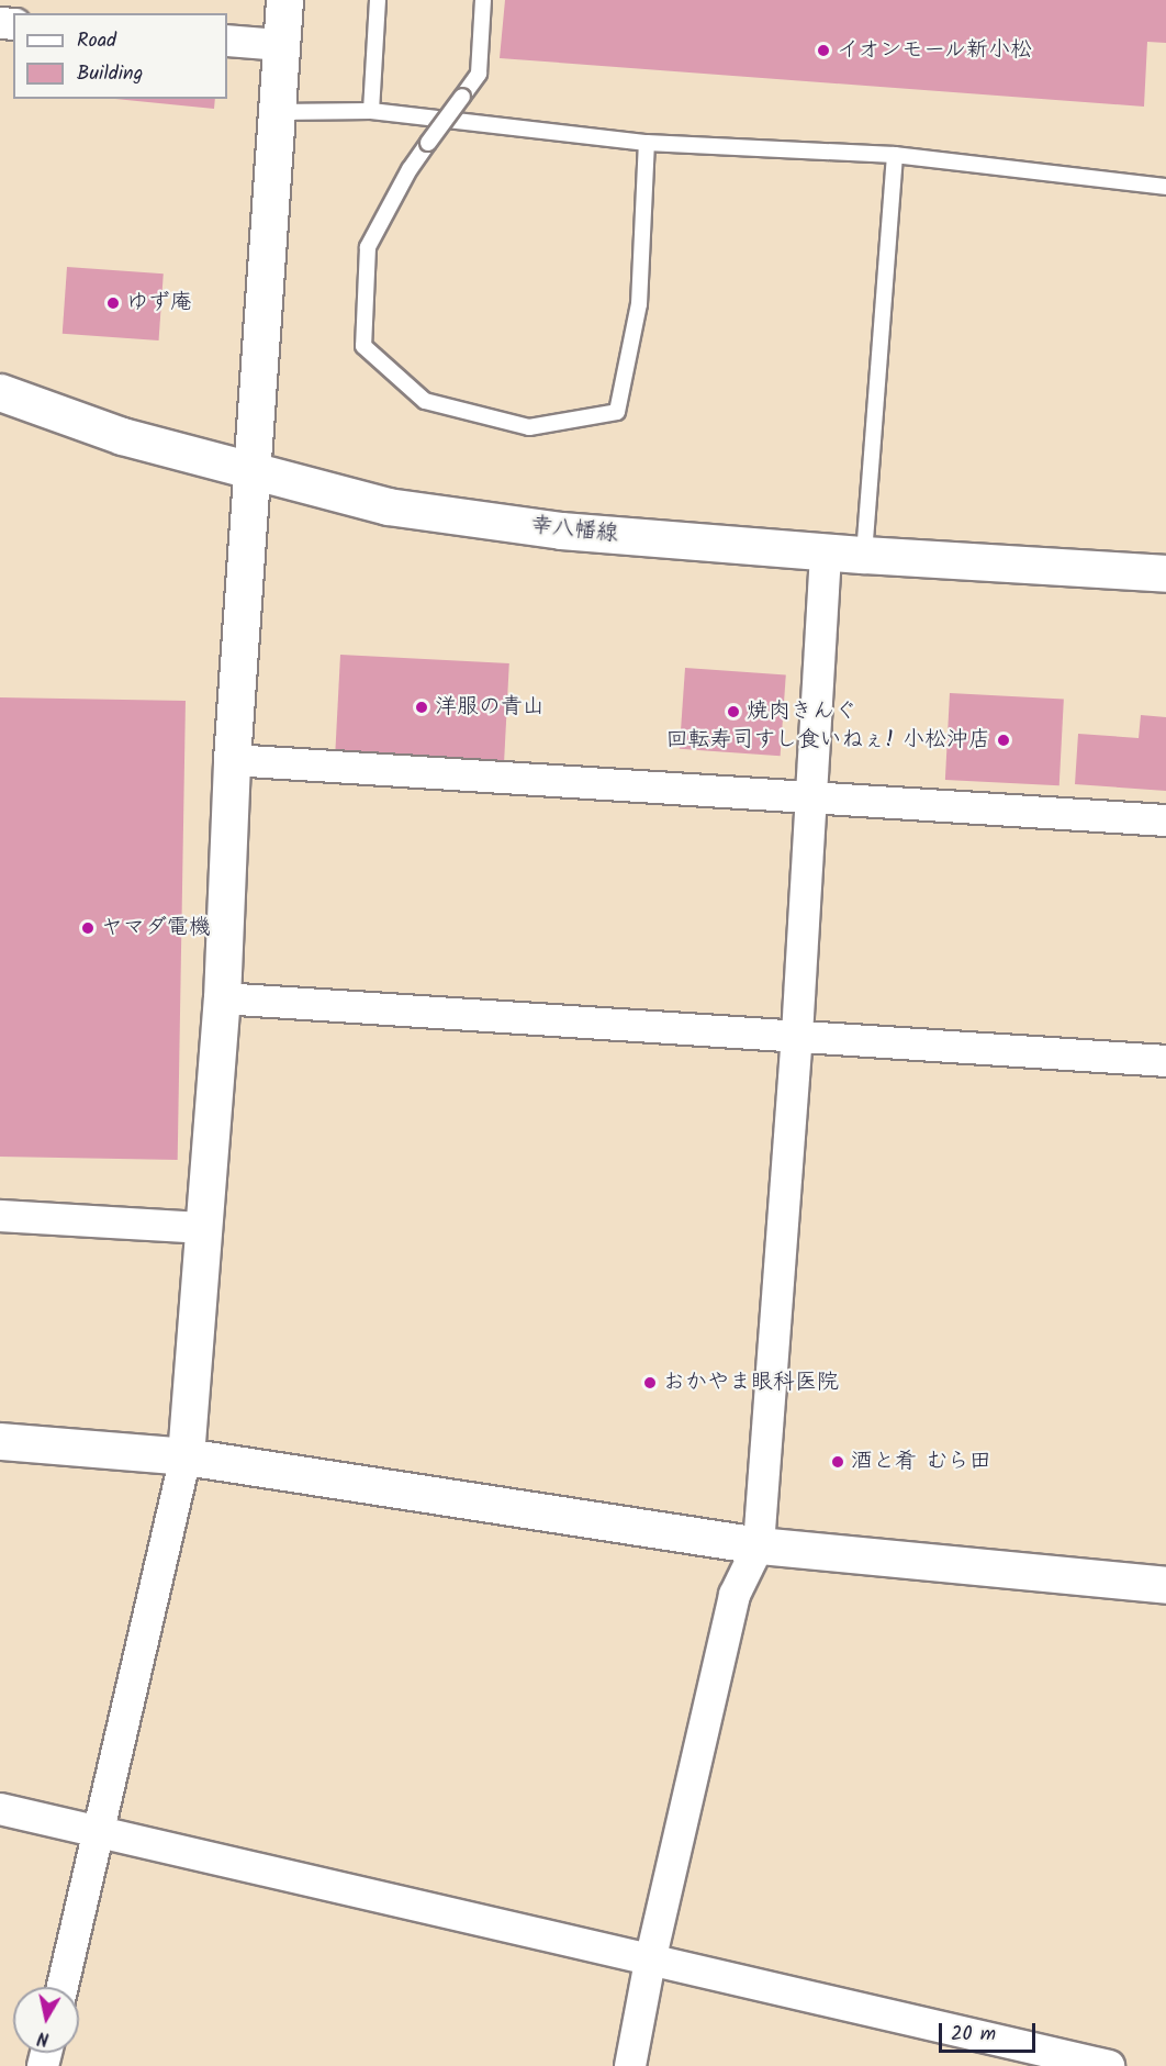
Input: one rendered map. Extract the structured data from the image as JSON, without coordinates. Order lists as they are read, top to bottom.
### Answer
{
  "streets": {
    "street": ["幸八幡線"]
  },
  "places": [
    "イオンモール新小松",
    "ゆず庵",
    "洋服の青山",
    "焼肉きんぐ",
    "回転寿司すし食いねぇ! 小松沖店",
    "ヤマダ電機",
    "おかやま眼科医院",
    "酒と肴 むら田"
  ],
  "legend": ["Road", "Building"],
  "scale_bar": "20 m",
  "north": "bottom"
}
